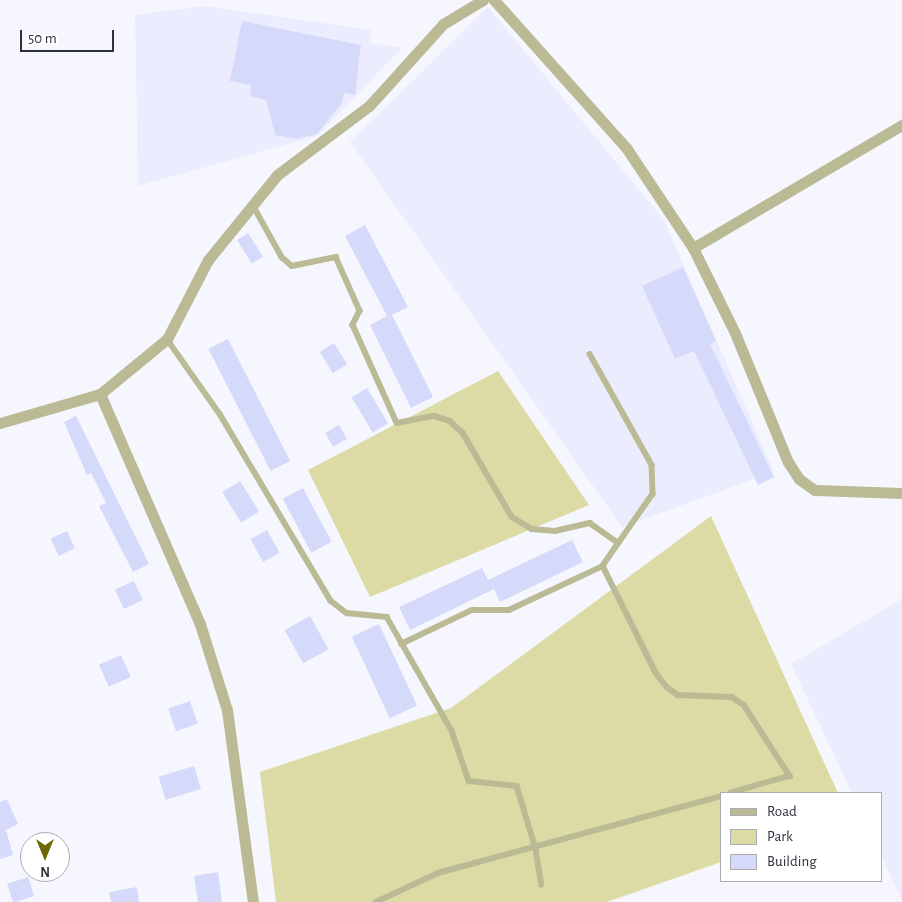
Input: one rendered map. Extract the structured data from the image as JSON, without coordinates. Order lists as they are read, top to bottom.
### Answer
{
  "legend": ["Road", "Park", "Building"],
  "scale_bar": "50 m",
  "north": "bottom"
}
